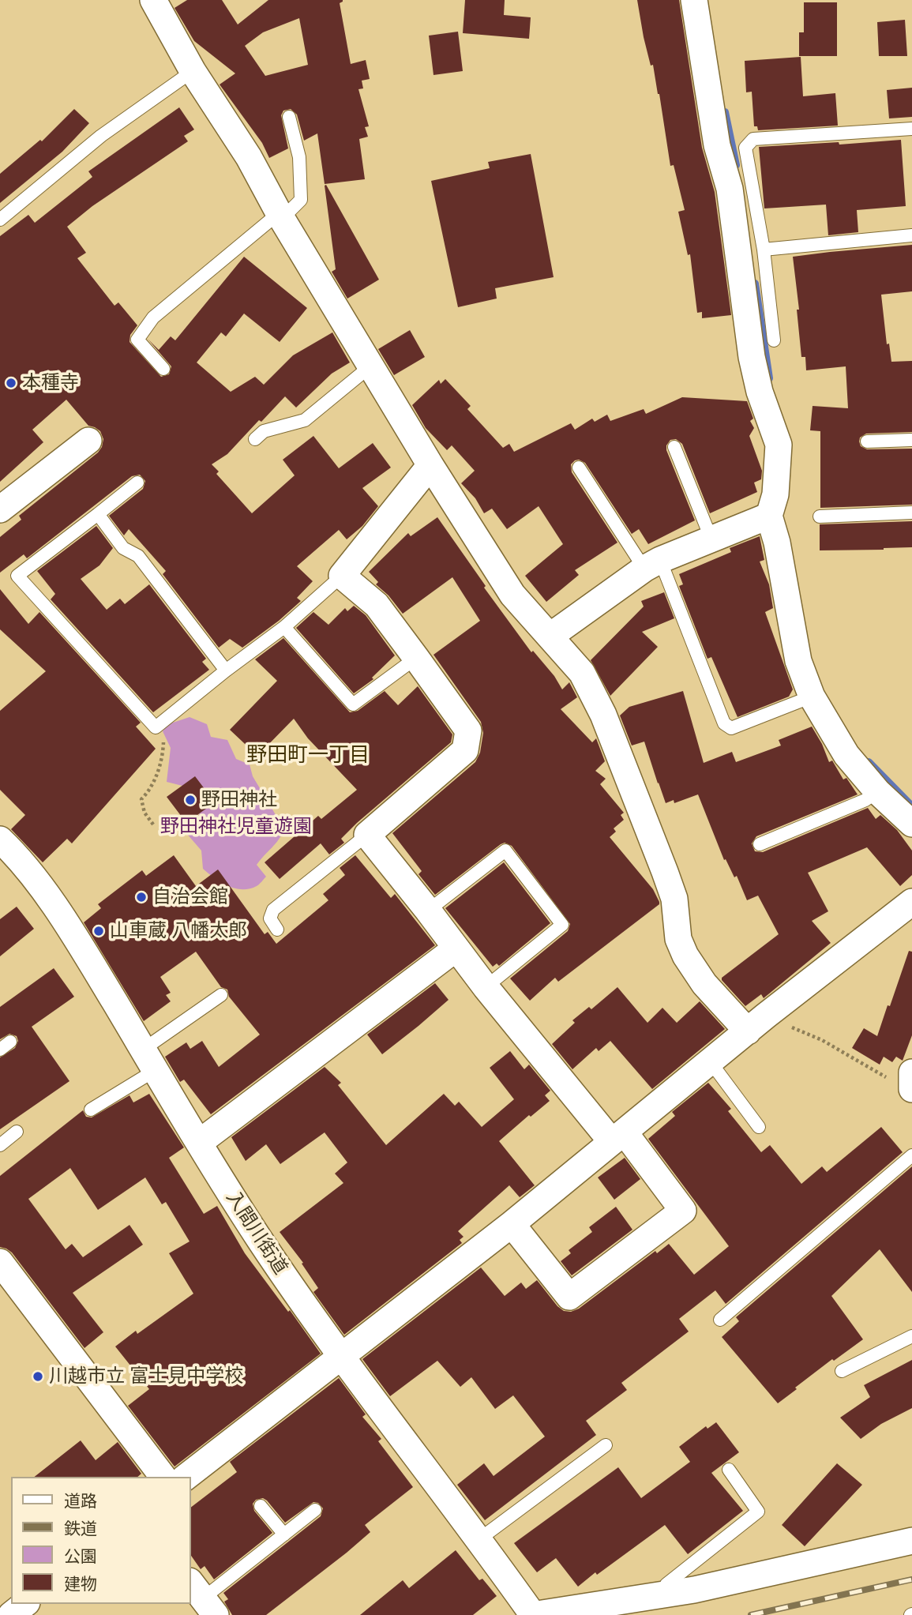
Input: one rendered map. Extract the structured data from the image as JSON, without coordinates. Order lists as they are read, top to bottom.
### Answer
{
  "streets": {
    "street": ["入間川街道"]
  },
  "districts": ["野田町一丁目"],
  "parks": ["野田神社児童遊園"],
  "places": [
    "本種寺",
    "野田神社",
    "自治会館",
    "山車蔵 八幡太郎",
    "川越市立 富士見中学校"
  ],
  "legend": [
    "道路",
    "鉄道",
    "公園",
    "建物"
  ]
}
